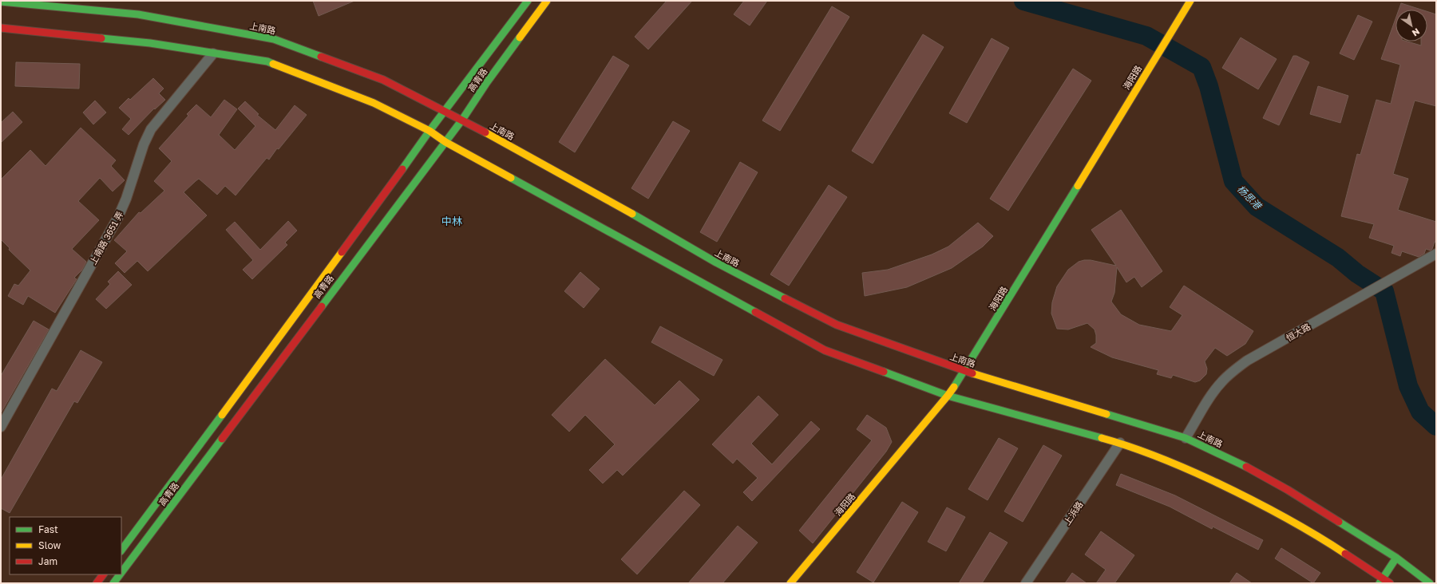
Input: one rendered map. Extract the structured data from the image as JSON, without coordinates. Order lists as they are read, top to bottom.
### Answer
{
  "streets": {
    "main road": ["上南路", "海阳路", "高青路"],
    "street": ["上南路 3651 弄", "恒大路", "上浜路"]
  },
  "crossings": [
    ["上南路", "海阳路"],
    ["上南路", "高青路"],
    ["上南路", "恒大路"]
  ],
  "districts": ["中林"],
  "water": ["杨思港"],
  "legend": ["Fast", "Slow", "Jam"],
  "north": "bottom right"
}
